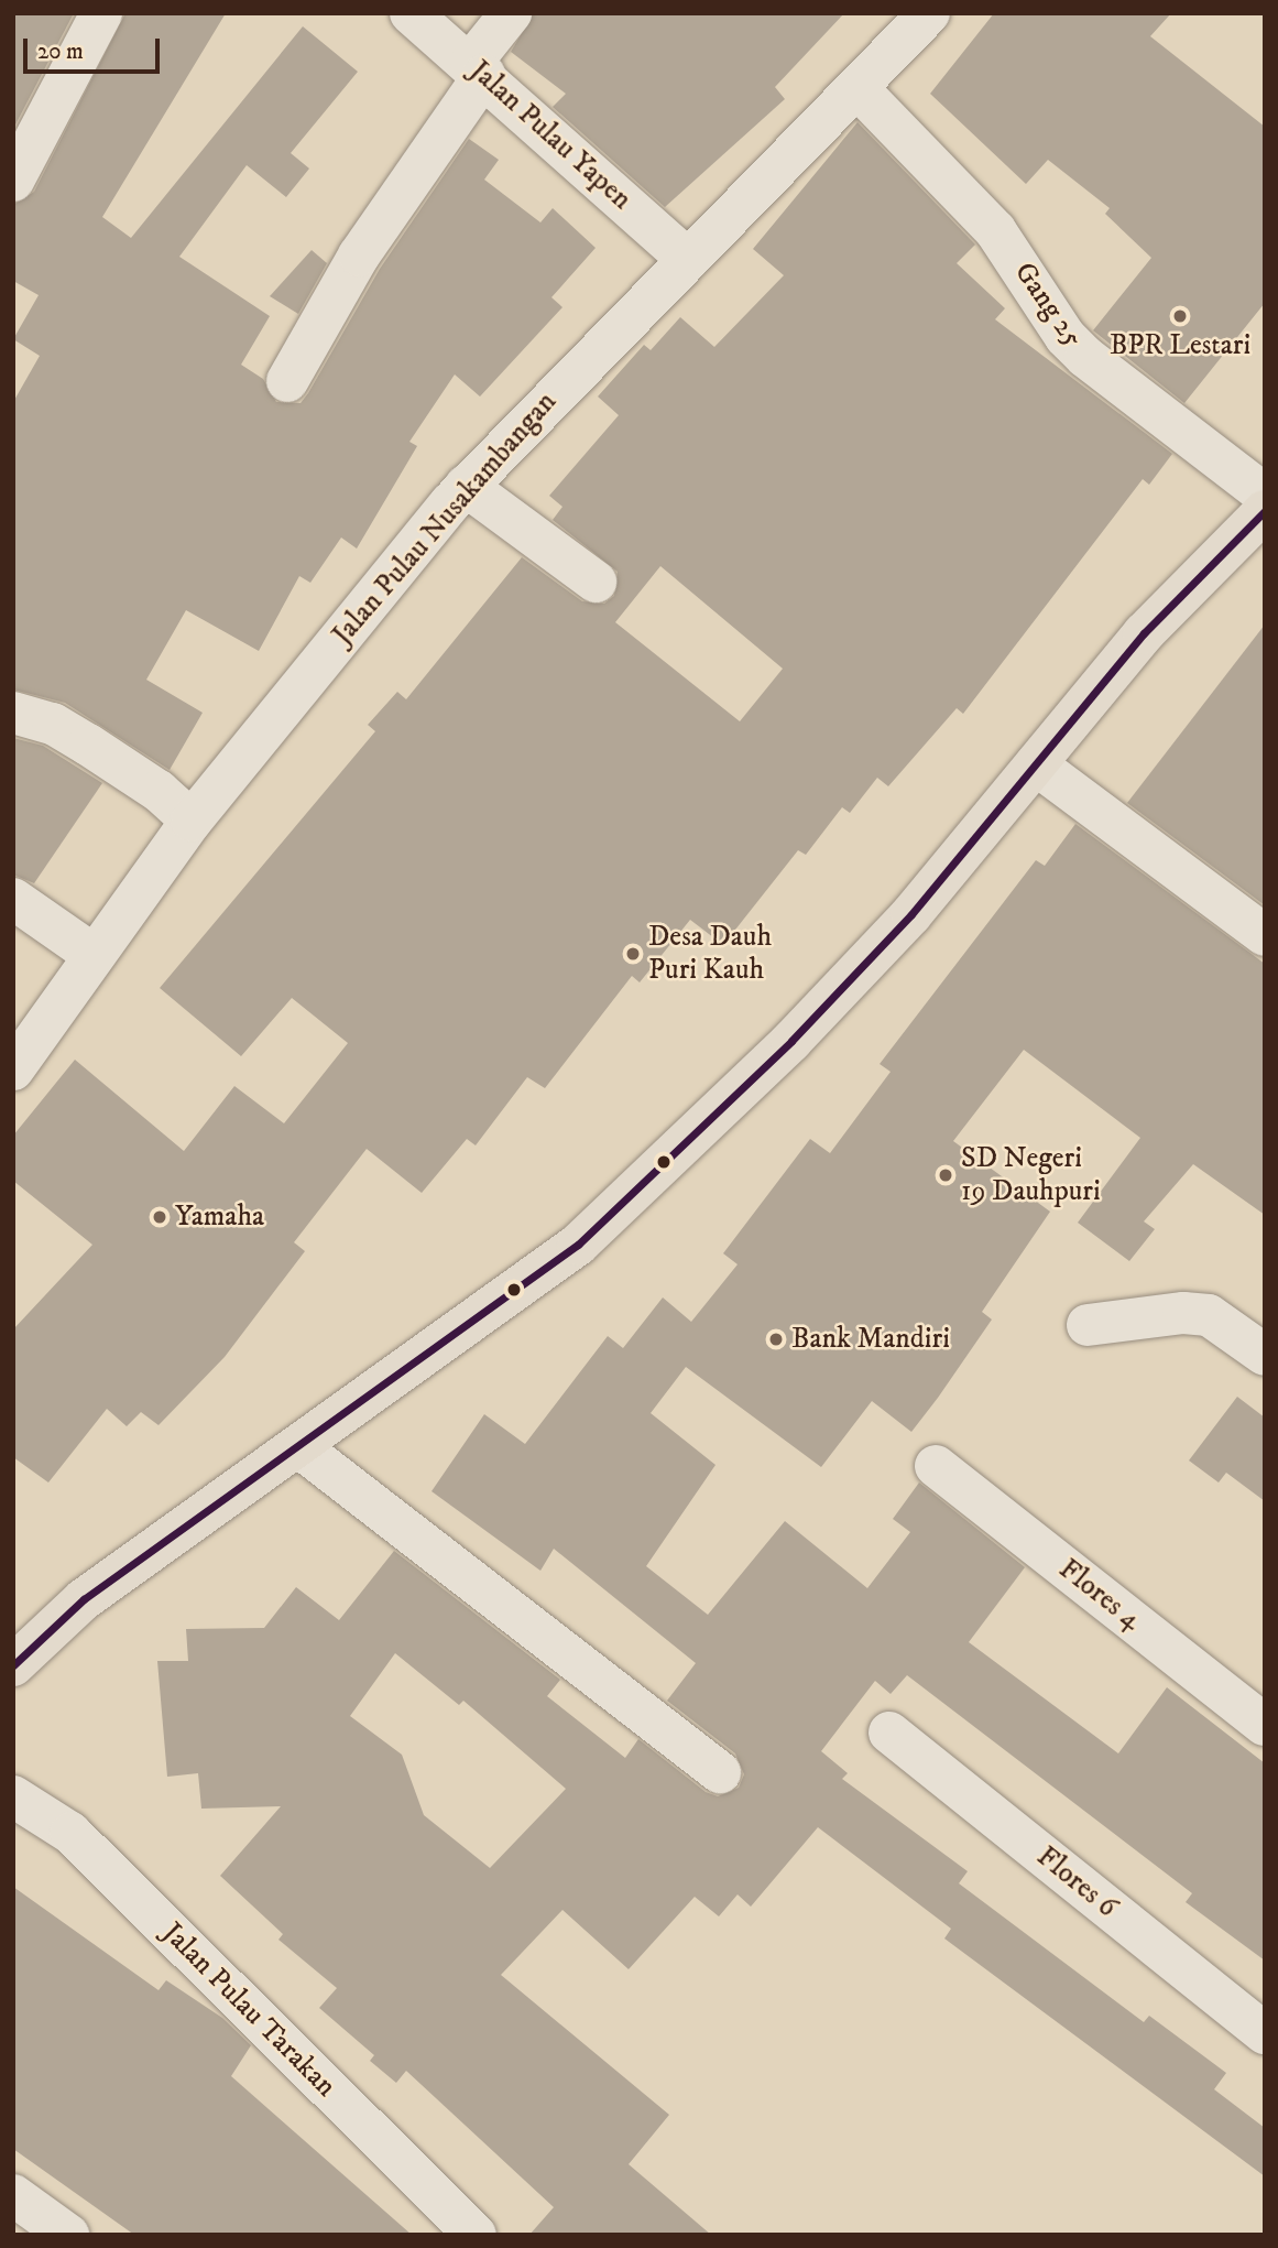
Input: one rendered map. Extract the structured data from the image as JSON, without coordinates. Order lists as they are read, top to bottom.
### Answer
{
  "streets": {
    "street": [
      "Jalan Pulau Yapen",
      "Gang 25",
      "Jalan Pulau Nusakambangan",
      "Flores 4",
      "Flores 6",
      "Jalan Pulau Tarakan"
    ]
  },
  "crossings": [
    ["Jalan Pulau Yapen", "Jalan Pulau Nusakambangan"],
    ["Gang 25", "Jalan Pulau Nusakambangan"]
  ],
  "places": [
    "BPR Lestari",
    "Desa Dauh Puri Kauh",
    "SD Negeri 19 Dauhpuri",
    "Yamaha",
    "Bank Mandiri"
  ],
  "scale_bar": "20 m"
}
